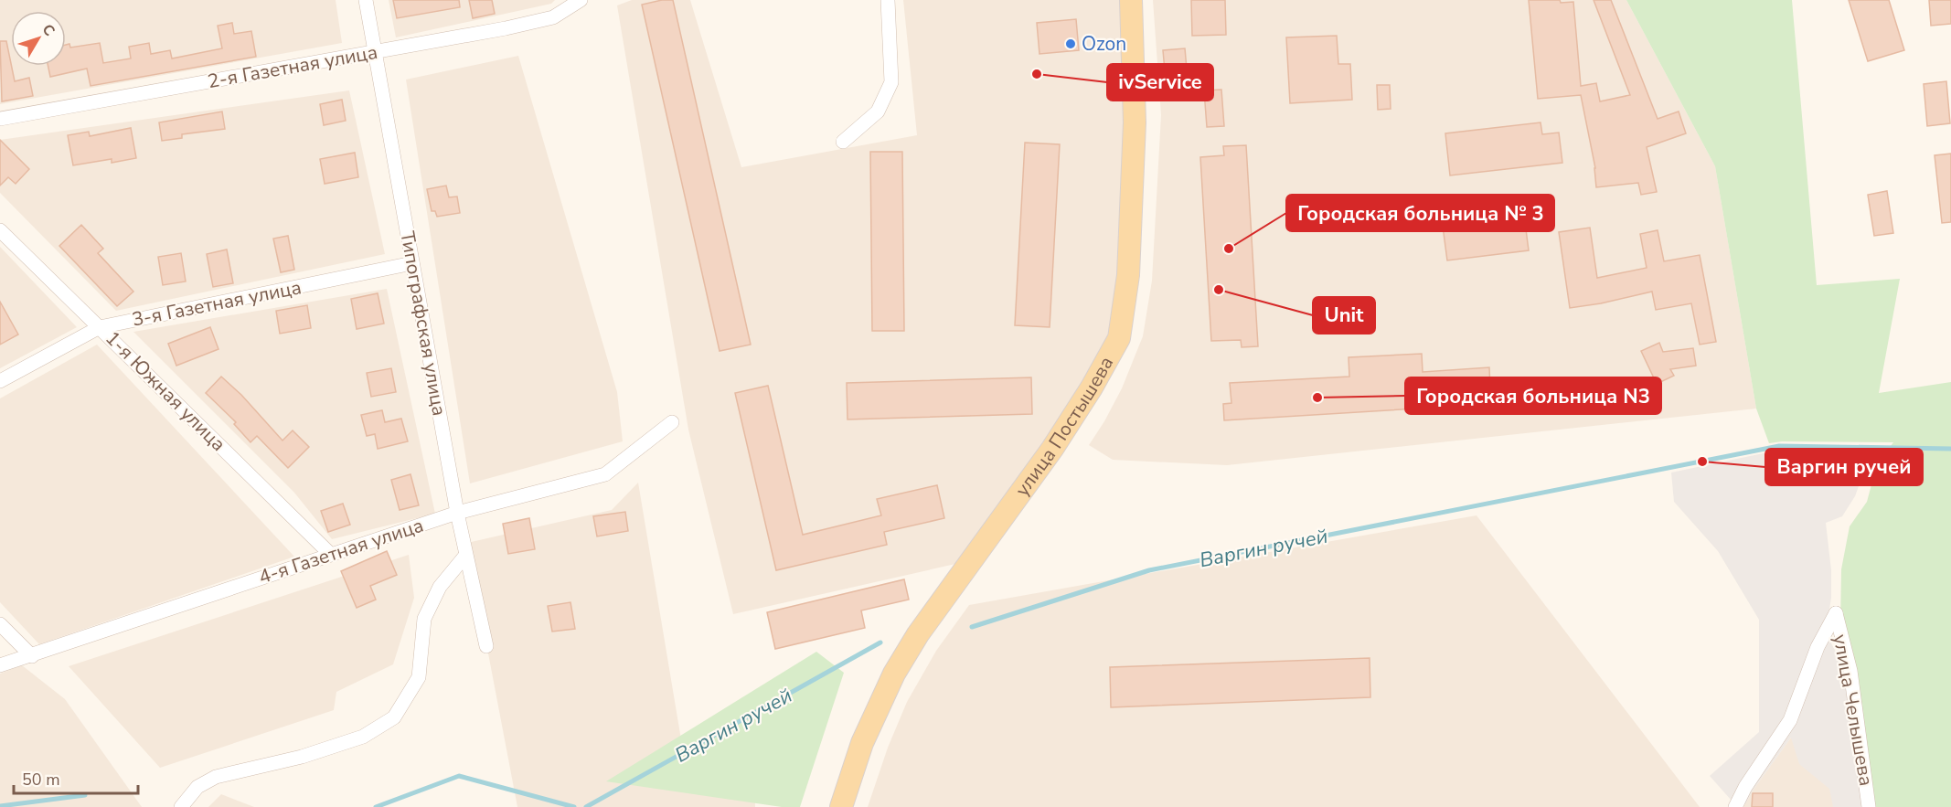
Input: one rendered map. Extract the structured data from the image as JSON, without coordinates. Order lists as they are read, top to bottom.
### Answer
{
  "streets": {
    "main road": ["улица Постышева"],
    "street": [
      "2-я Газетная улица",
      "3-я Газетная улица",
      "Типографская улица",
      "1-я Южная улица",
      "4-я Газетная улица",
      "улица Челышева"
    ]
  },
  "crossings": [
    ["2-я Газетная улица", "Типографская улица"],
    ["3-я Газетная улица", "Типографская улица"],
    ["3-я Газетная улица", "1-я Южная улица"],
    ["Типографская улица", "4-я Газетная улица"],
    ["1-я Южная улица", "4-я Газетная улица"]
  ],
  "water": ["Варгин ручей"],
  "places": [
    "Ozon",
    "ivService",
    "Городская больница № 3",
    "Unit",
    "Городская больница N3",
    "Варгин ручей"
  ],
  "scale_bar": "50 m",
  "north": "top right"
}
